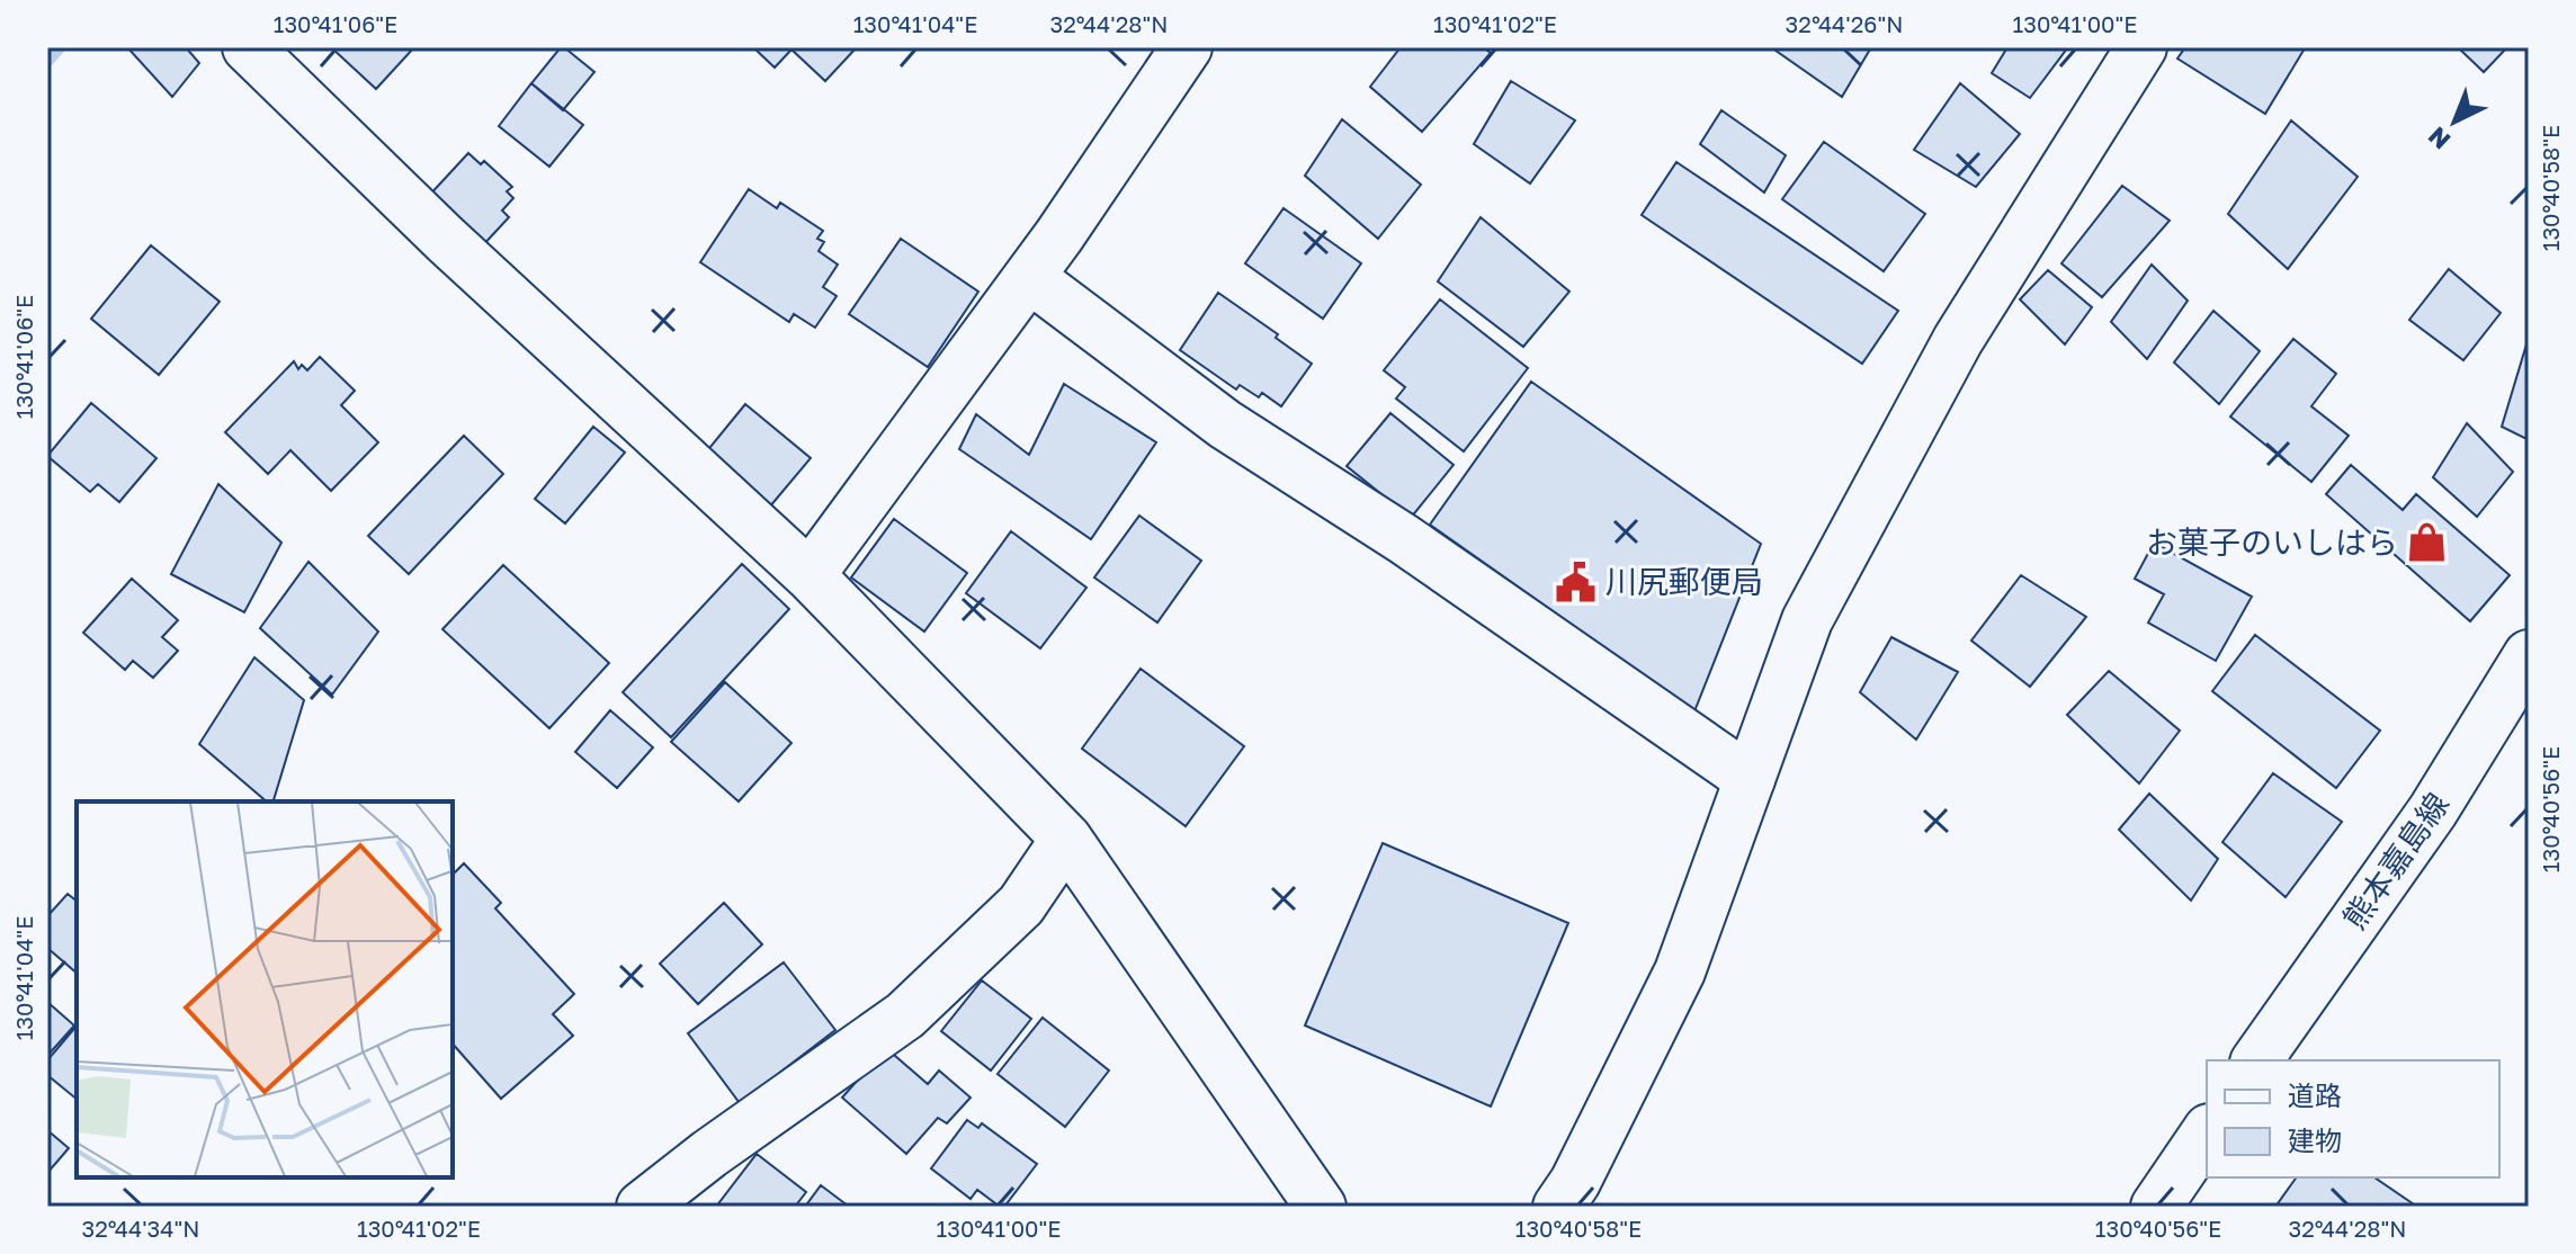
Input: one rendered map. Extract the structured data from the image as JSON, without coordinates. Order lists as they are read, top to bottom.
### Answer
{
  "streets": {
    "street": ["熊本嘉島線"]
  },
  "places": {
    "shop": ["お菓子のいしはら"],
    "public building": ["川尻郵便局"]
  },
  "legend": ["道路", "建物"],
  "north": "bottom left",
  "coordinates": [
    "130°41'06\"E",
    "130°41'04\"E",
    "32°44'28\"N",
    "130°41'02\"E",
    "32°44'26\"N",
    "130°41'00\"E",
    "130°40'58\"E",
    "130°40'56\"E",
    "32°44'34\"N"
  ]
}
